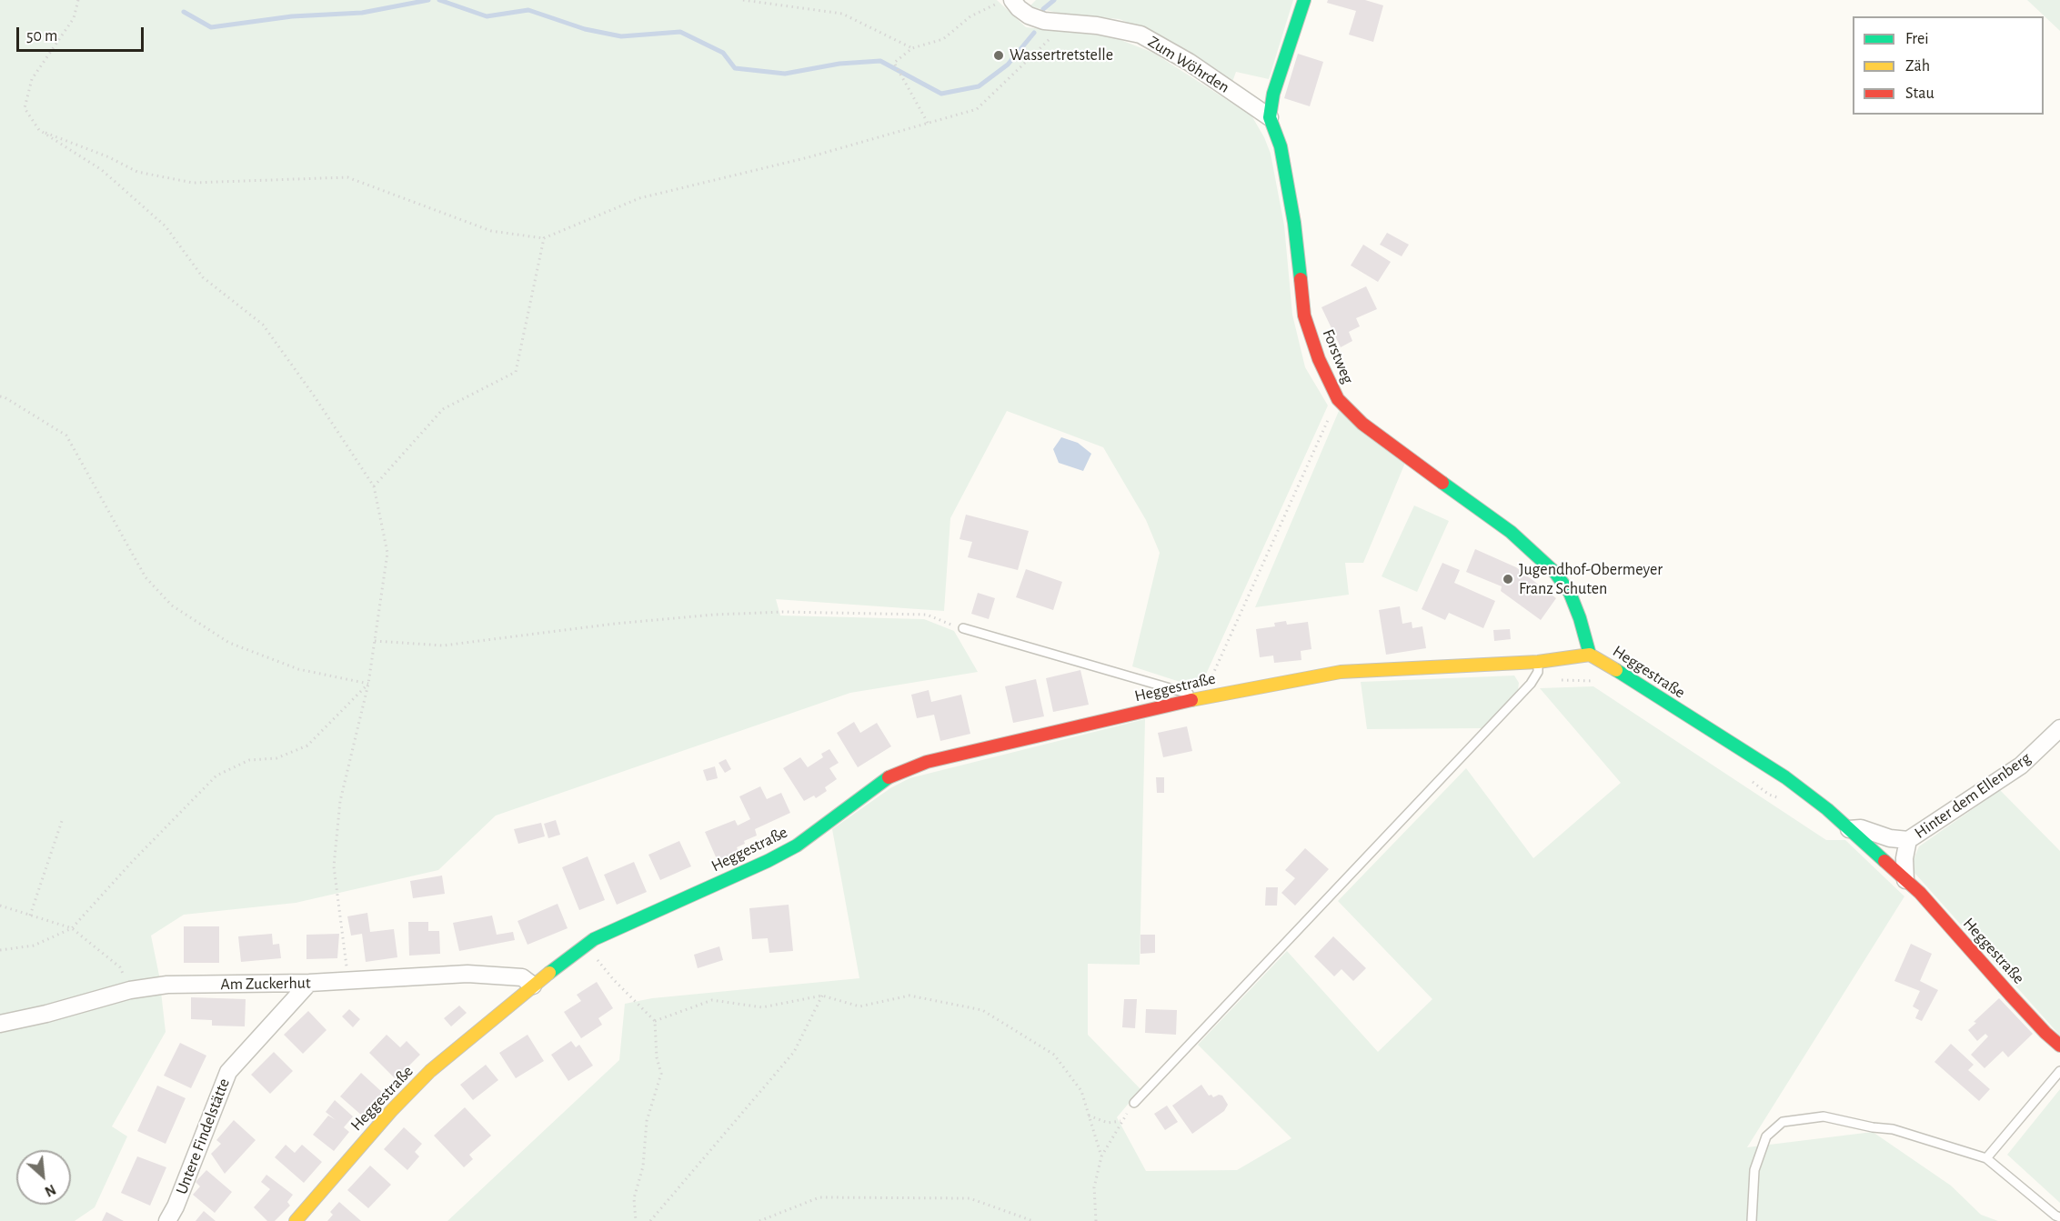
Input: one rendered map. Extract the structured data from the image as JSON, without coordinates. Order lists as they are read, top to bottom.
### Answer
{
  "streets": {
    "street": [
      "Zum Wöhrden",
      "Forstweg",
      "Heggestraße",
      "Hinter dem Ellenberg",
      "Am Zuckerhut",
      "Untere Findelstätte"
    ]
  },
  "crossings": [
    ["Zum Wöhrden", "Forstweg"],
    ["Forstweg", "Heggestraße"],
    ["Heggestraße", "Hinter dem Ellenberg"],
    ["Heggestraße", "Am Zuckerhut"],
    ["Am Zuckerhut", "Untere Findelstätte"]
  ],
  "places": ["Wassertretstelle", "Jugendhof-Obermeyer Franz Schuten"],
  "legend": ["Frei", "Zäh", "Stau"],
  "scale_bar": "50 m",
  "north": "bottom right"
}
